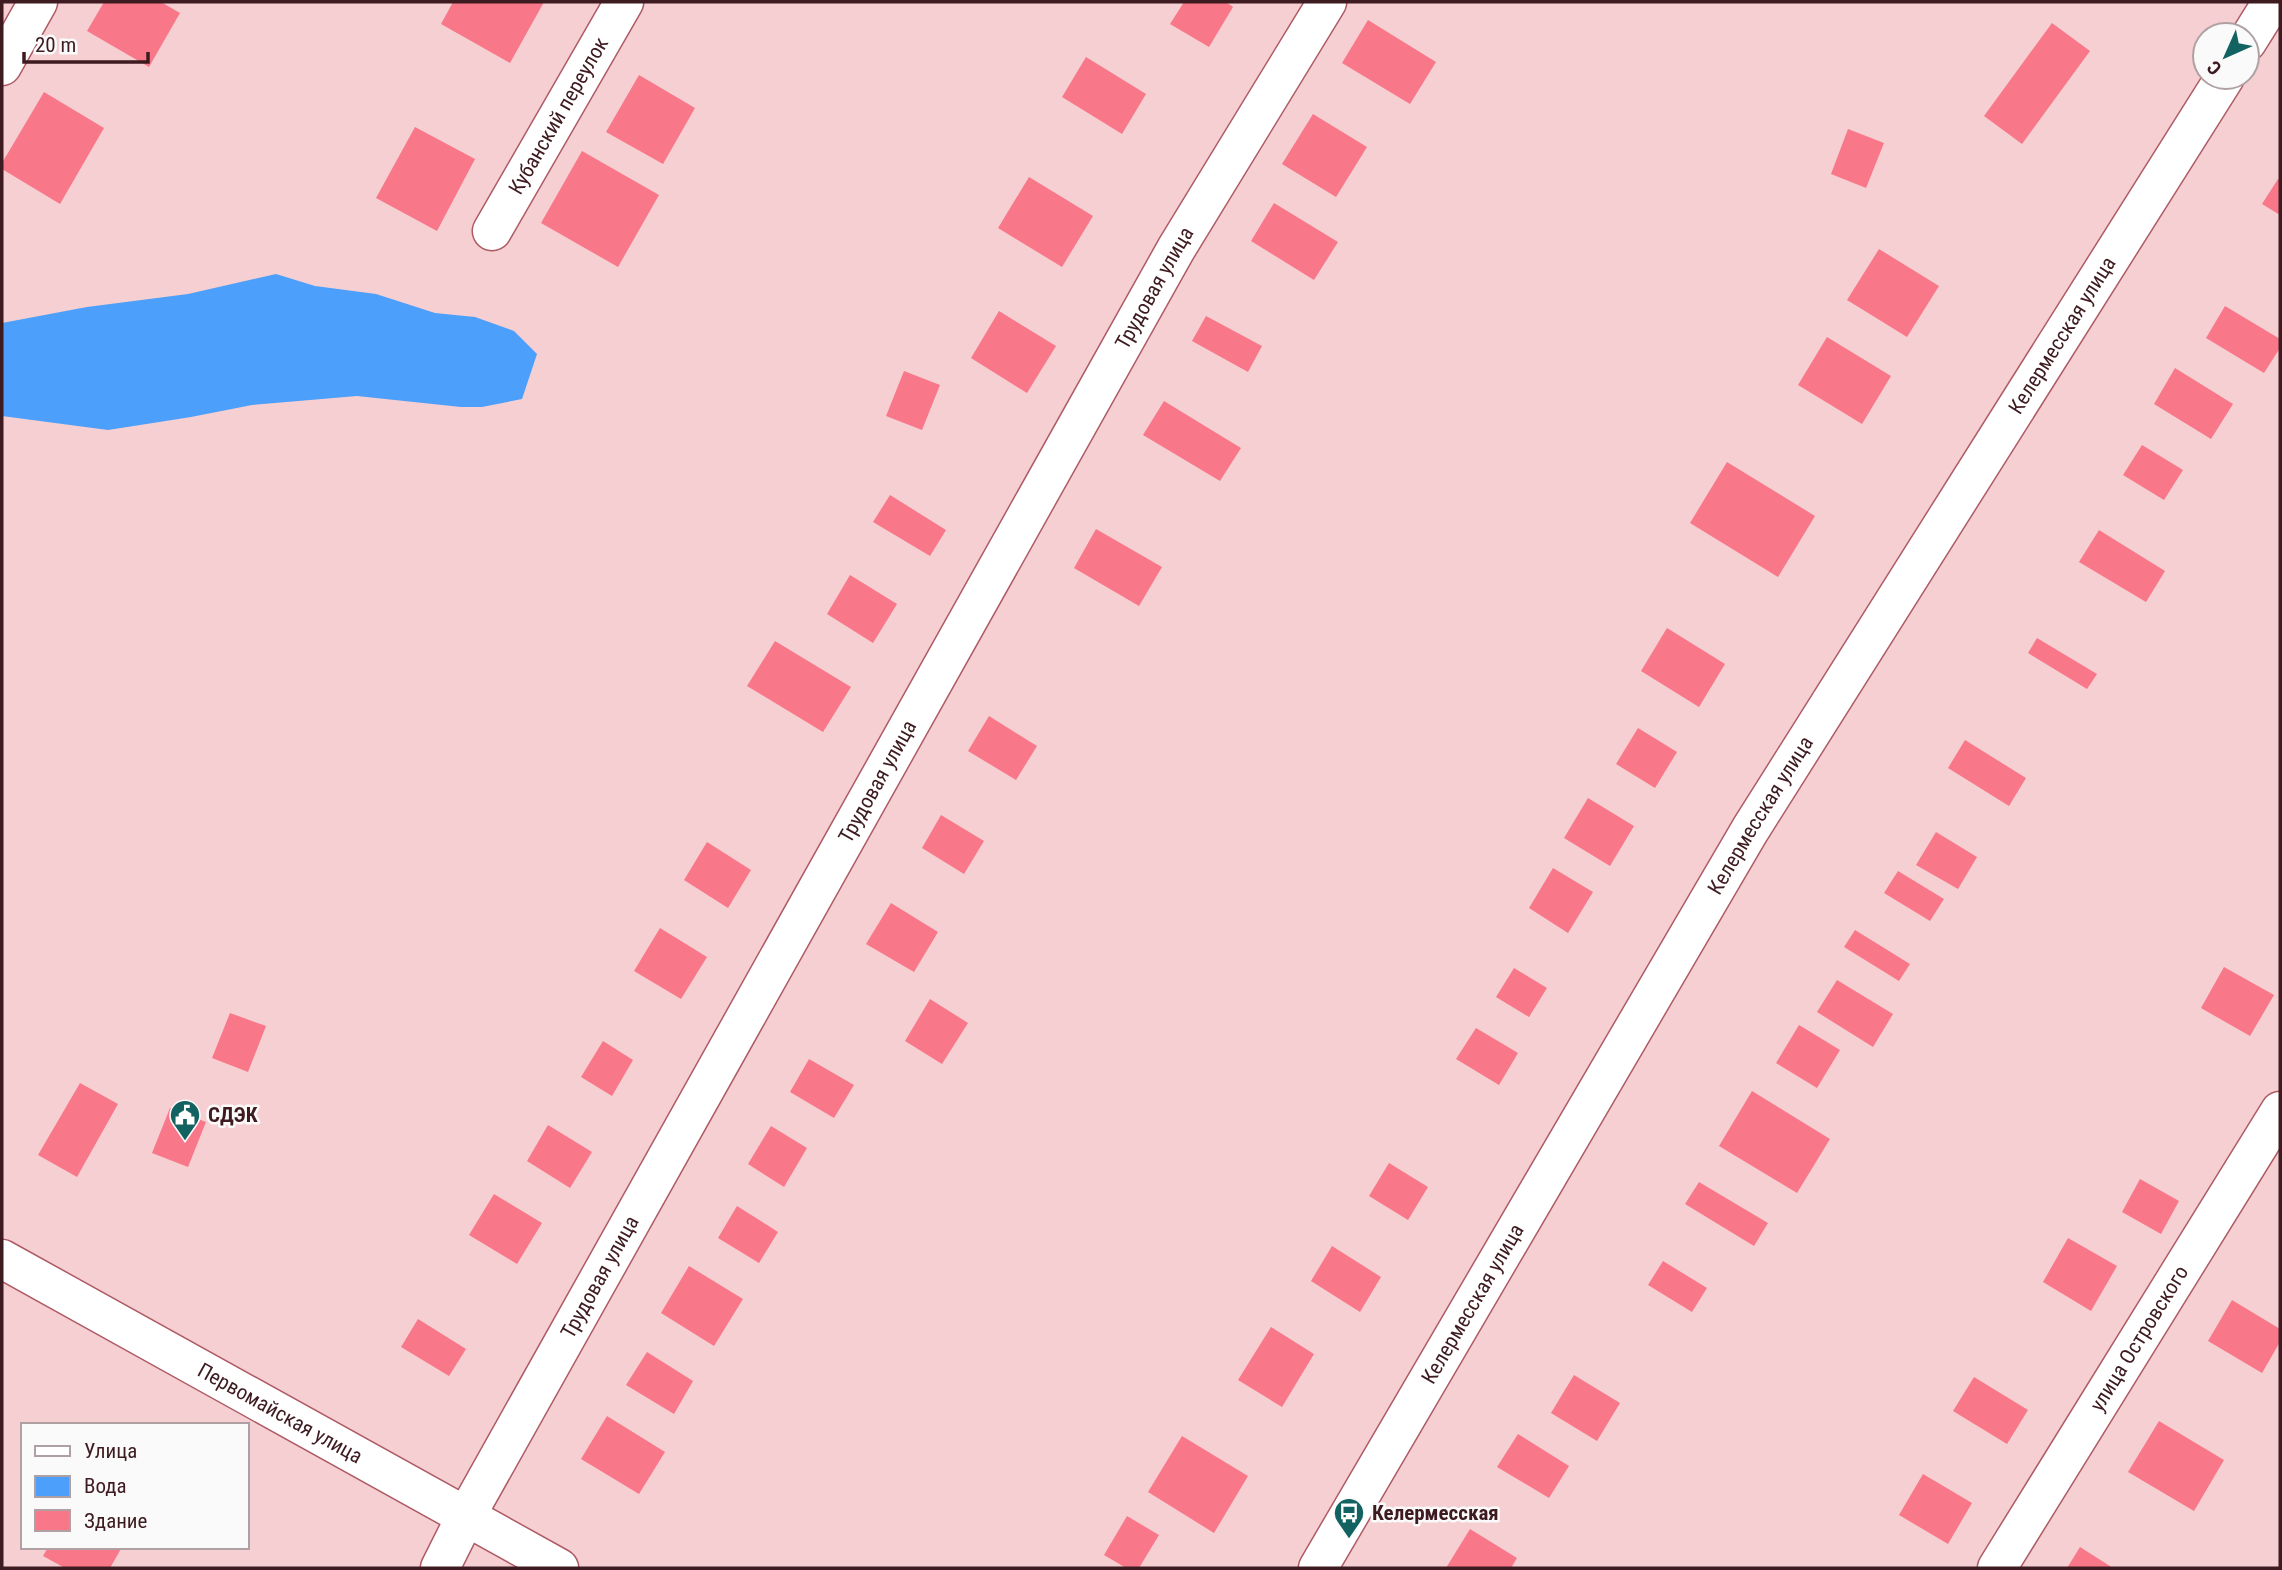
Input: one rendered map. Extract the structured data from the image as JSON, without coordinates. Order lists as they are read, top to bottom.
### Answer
{
  "streets": {
    "street": [
      "Кубанский переулок",
      "Трудовая улица",
      "Келермесская улица",
      "улица Островского",
      "Первомайская улица"
    ]
  },
  "crossings": [
    ["Трудовая улица", "Первомайская улица"]
  ],
  "places": {
    "public building": ["СДЭК"],
    "bus stop": ["Келермесская"]
  },
  "legend": ["Улица", "Вода", "Здание"],
  "scale_bar": "20 m",
  "north": "bottom left"
}
